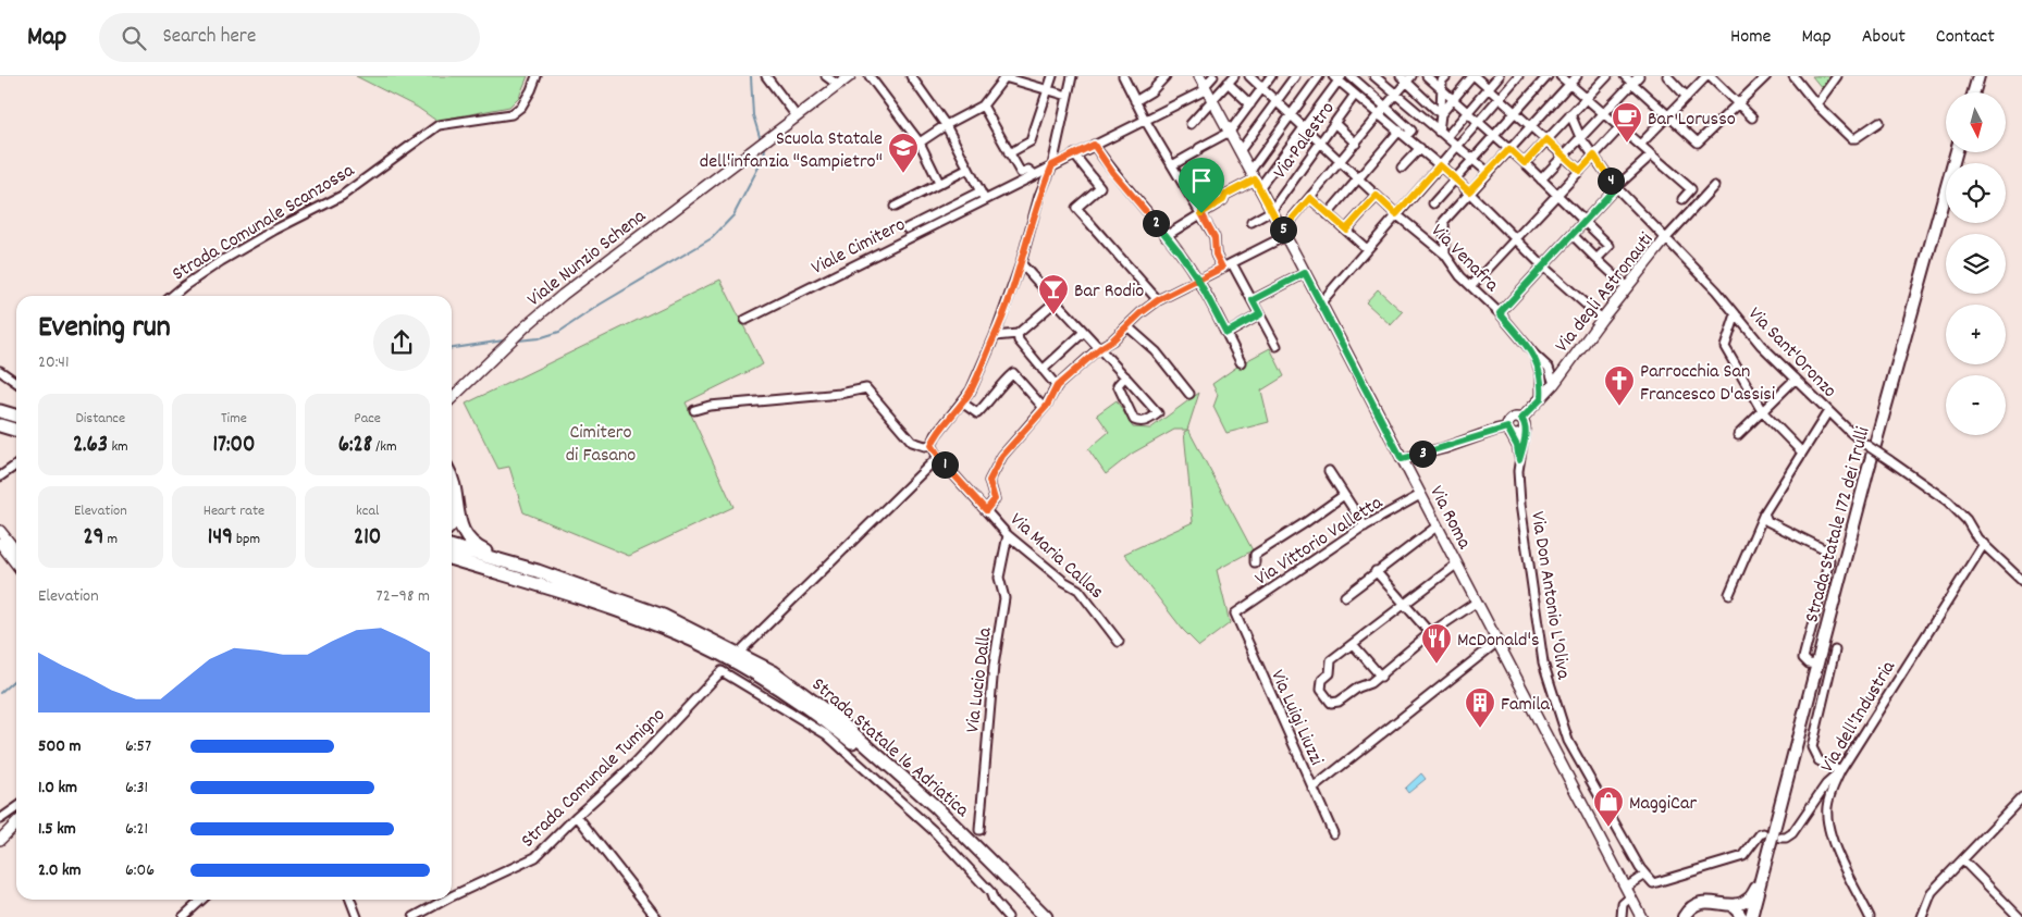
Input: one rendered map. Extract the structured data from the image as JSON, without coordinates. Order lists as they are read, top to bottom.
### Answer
{
  "streets": {
    "highway": ["Strada Statale 16 Adriatica"],
    "main road": ["Strada Statale 172 dei Trulli"],
    "street": [
      "Via Palestro",
      "Strada Comunale Scanzossa",
      "Viale Cimitero",
      "Viale Nunzio Schena",
      "Via Venafra",
      "Via degli Astronauti",
      "Via Sant'Oronzo",
      "Via Roma",
      "Via Vittorio Valletta",
      "Via Maria Callas",
      "Via Don Antonio L'Oliva",
      "Via Lucio Dalla",
      "Via dell'Industria",
      "Via Luigi Liuzzi",
      "Strada Comunale Tumigno"
    ]
  },
  "crossings": [
    ["Via Palestro", "Via Venafra"],
    ["Via Palestro", "Via Roma"],
    ["Viale Cimitero", "Via Roma"],
    ["Via Venafra", "Via degli Astronauti"],
    ["Via degli Astronauti", "Via Sant'Oronzo"],
    ["Via degli Astronauti", "Via Don Antonio L'Oliva"],
    ["Via Sant'Oronzo", "Via dell'Industria"],
    ["Via Roma", "Via Vittorio Valletta"],
    ["Via Vittorio Valletta", "Via Luigi Liuzzi"],
    ["Via Maria Callas", "Via Lucio Dalla"]
  ],
  "parks": ["Cimitero di Fasano"],
  "places": {
    "cafe": ["Bar Lorusso"],
    "school or university": ["Scuola Statale dell'infanzia \"Sampietro\""],
    "bar": ["Bar Rodio"],
    "church": ["Parrocchia San Francesco D'assisi"],
    "restaurant": ["McDonald's"],
    "building": ["Famila"],
    "shop": ["MaggiCar"]
  },
  "north": "bottom",
  "page": {
    "header": "Map",
    "search": "Search here",
    "nav": [
      "Home",
      "Map",
      "About",
      "Contact"
    ],
    "map_buttons": ["+", "−"],
    "pins": [
      "4",
      "2",
      "5",
      "3",
      "1"
    ],
    "heading": ["Evening run", "20:41"],
    "stats": [
      ["Distance", "2.63 km"],
      ["Time", "17:00"],
      ["Pace", "6:28 /km"],
      ["Elevation", "29 m"],
      ["Heart rate", "149 bpm"],
      ["kcal", "210"]
    ],
    "chart": ["Elevation", "72–98 m"],
    "list": [
      {
        "name": "500 m",
        "note": "6:57"
      },
      {
        "name": "1.0 km",
        "note": "6:31"
      },
      {
        "name": "1.5 km",
        "note": "6:21"
      },
      {
        "name": "2.0 km",
        "note": "6:06"
      }
    ]
  }
}
